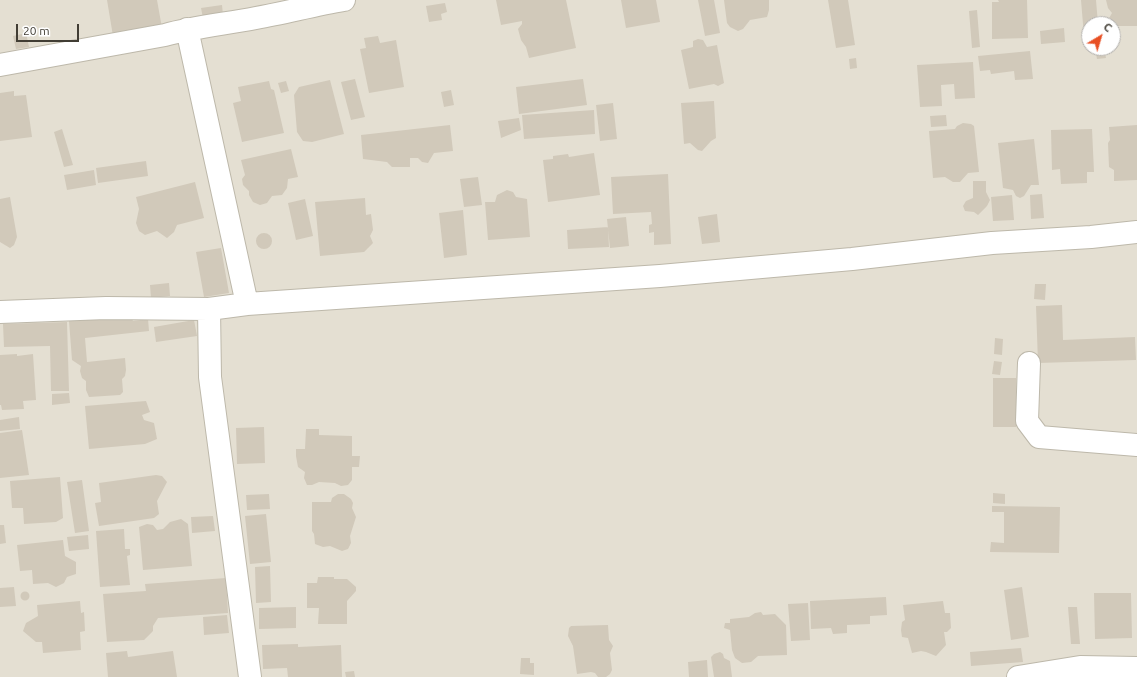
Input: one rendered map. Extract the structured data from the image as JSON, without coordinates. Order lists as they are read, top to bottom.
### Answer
{
  "scale_bar": "20 m",
  "north": "top right"
}
